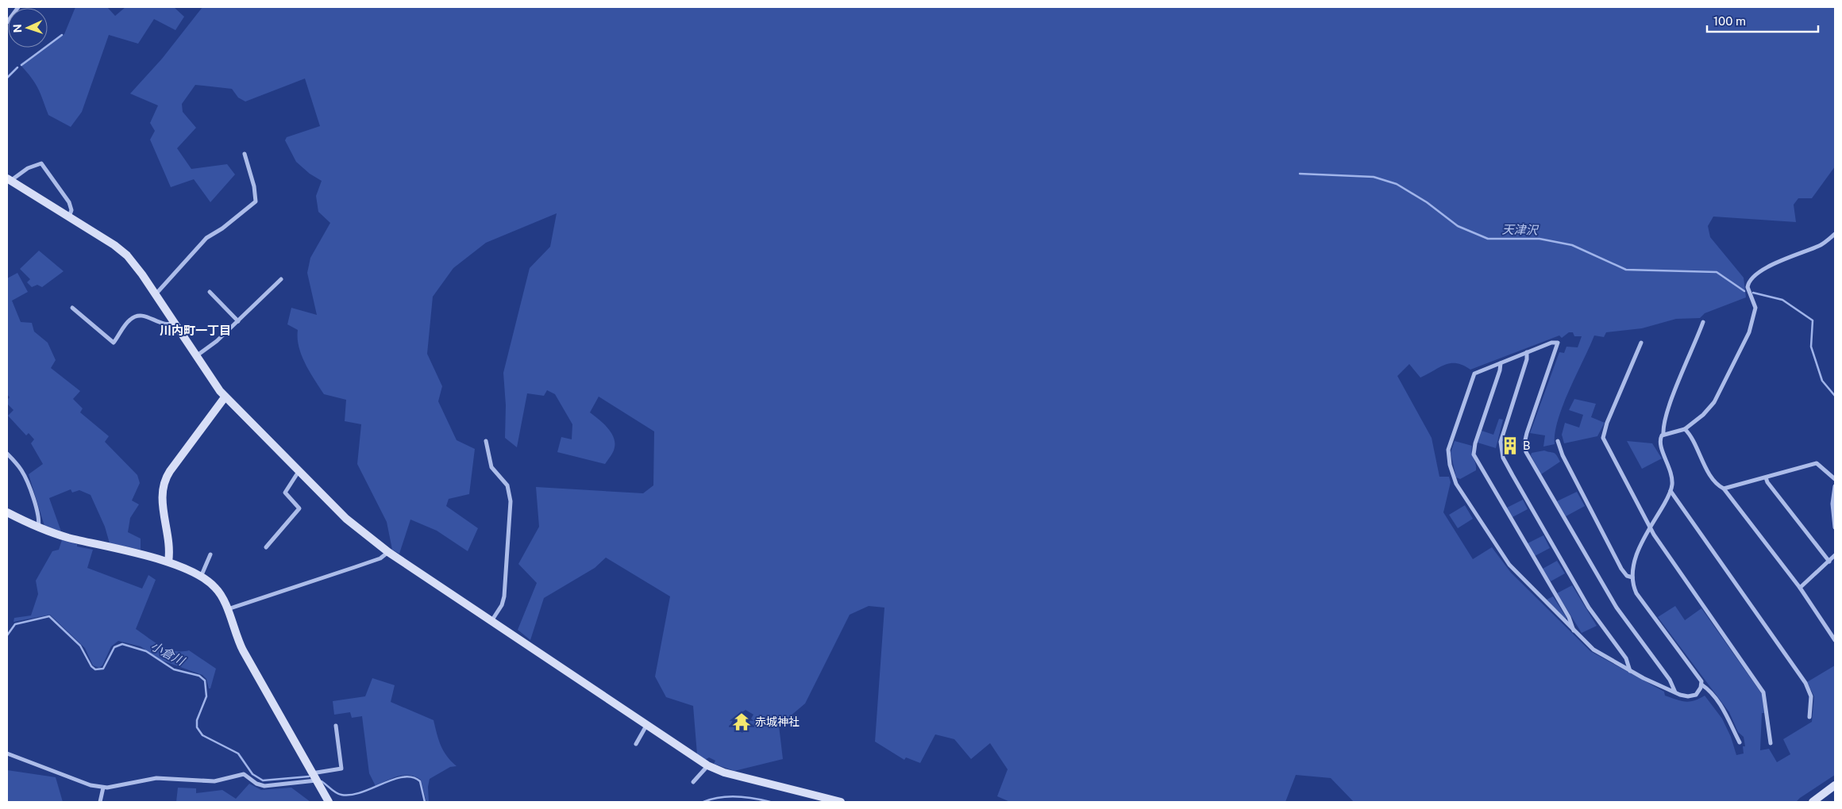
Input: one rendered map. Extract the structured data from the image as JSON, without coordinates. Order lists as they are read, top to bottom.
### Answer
{
  "districts": ["川内町一丁目"],
  "water": ["天津沢", "小倉川"],
  "places": {
    "building": ["B"],
    "temple": ["赤城神社"]
  },
  "scale_bar": "100 m",
  "north": "left"
}
